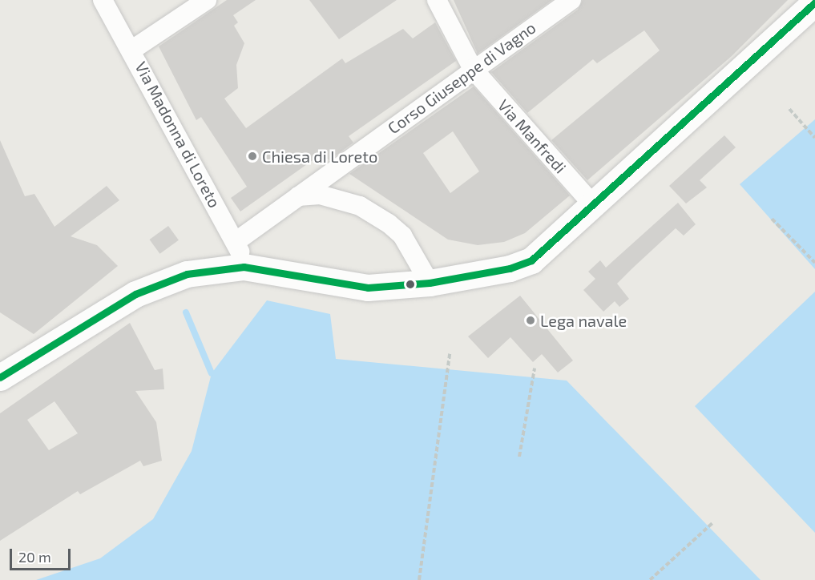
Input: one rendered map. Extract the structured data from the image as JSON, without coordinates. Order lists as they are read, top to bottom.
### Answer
{
  "streets": {
    "street": ["Corso Giuseppe di Vagno", "Via Madonna di Loreto", "Via Manfredi"]
  },
  "crossings": [
    ["Corso Giuseppe di Vagno", "Via Madonna di Loreto"],
    ["Corso Giuseppe di Vagno", "Via Manfredi"]
  ],
  "places": ["Chiesa di Loreto", "Lega navale"],
  "scale_bar": "20 m"
}
